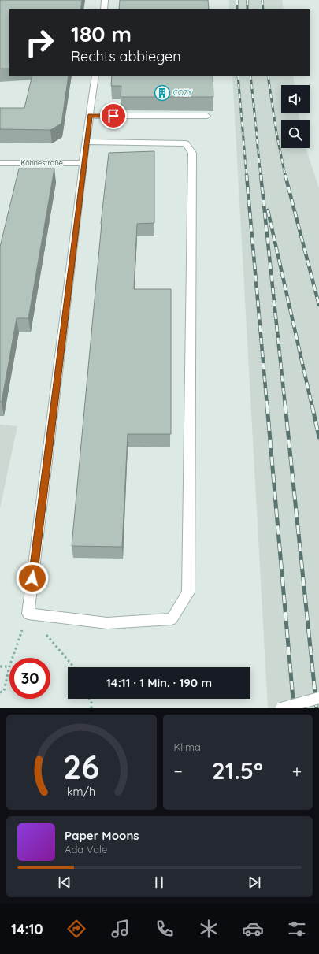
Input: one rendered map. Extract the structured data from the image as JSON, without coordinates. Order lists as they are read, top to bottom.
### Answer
{
  "streets": {
    "street": ["Köhnestraße"]
  },
  "places": {
    "building": ["COZY"]
  },
  "page": {
    "turn": ["180 m", "Rechts abbiegen"],
    "limit": "30",
    "trip": "14:11 · 1 Min. · 190 m",
    "tile": "Klima",
    "heat": ["−", "21.5°", "+"],
    "song": ["Paper Moons", "Ada Vale"],
    "tabs": "14:10",
    "gauge": ["26", "km/h"]
  }
}
